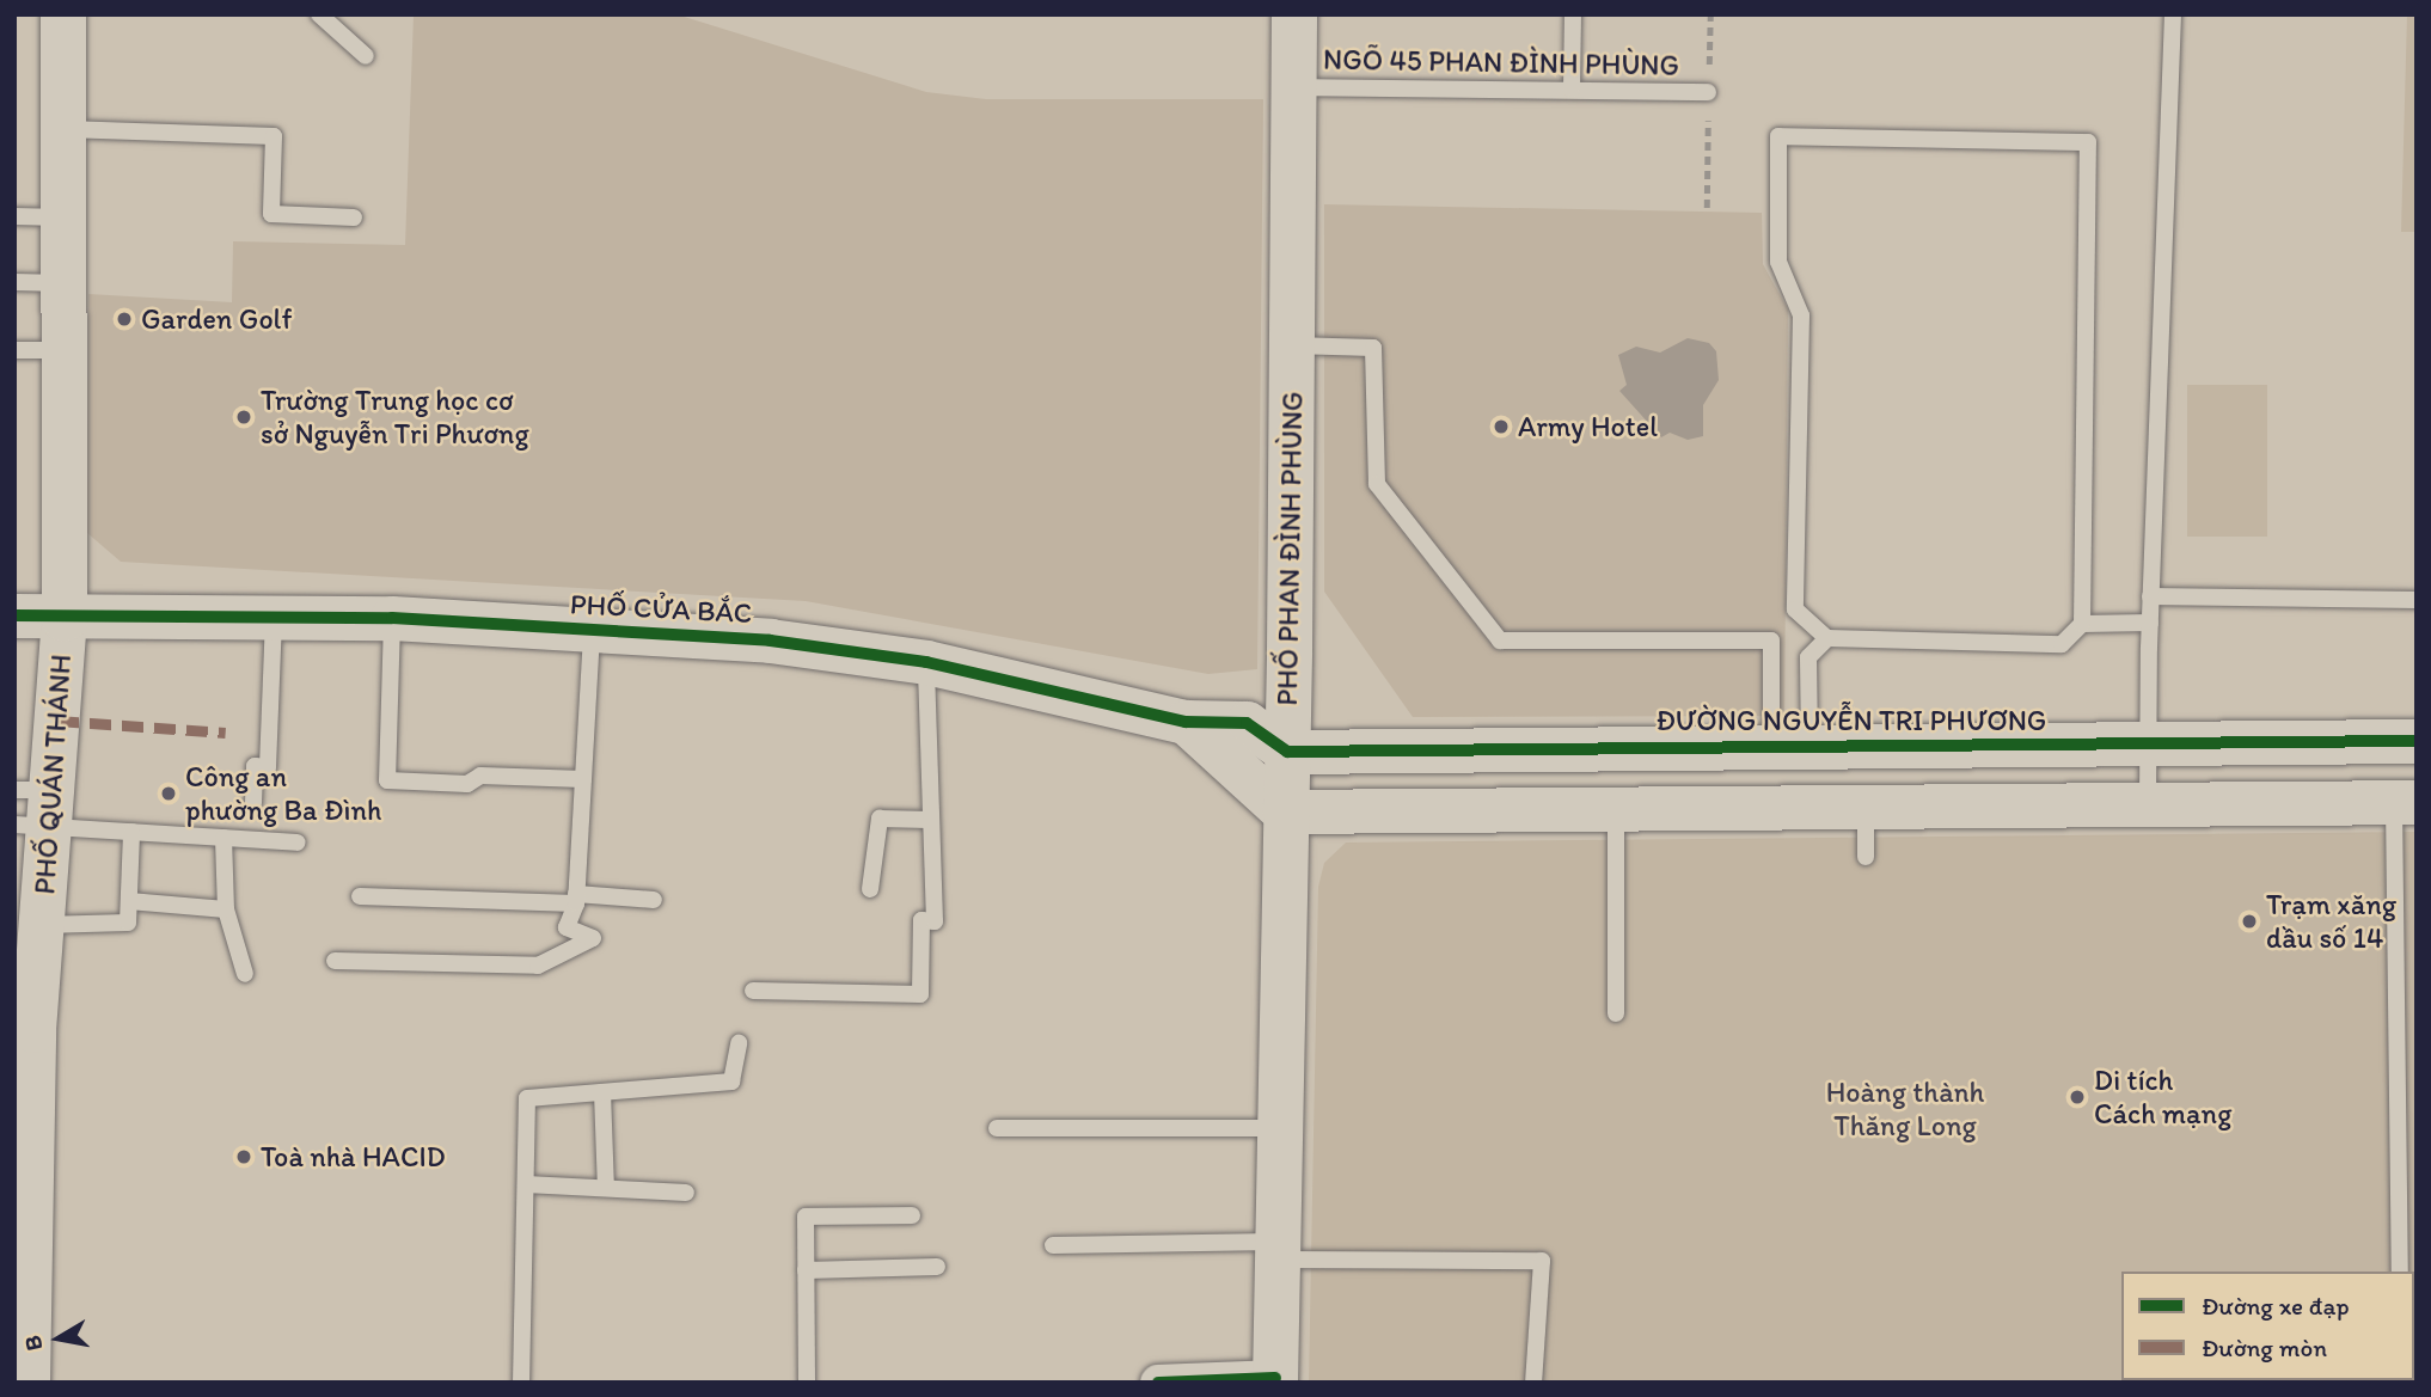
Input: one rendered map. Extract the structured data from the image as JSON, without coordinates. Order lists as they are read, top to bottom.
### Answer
{
  "streets": {
    "main road": ["PHỐ PHAN ĐÌNH PHÙNG", "PHỐ QUÁN THÁNH"],
    "street": ["PHỐ CỬA BẮC", "ĐƯỜNG NGUYỄN TRI PHƯƠNG"],
    "lane": ["NGÕ 45 PHAN ĐÌNH PHÙNG"]
  },
  "crossings": [
    ["NGÕ 45 PHAN ĐÌNH PHÙNG", "PHỐ PHAN ĐÌNH PHÙNG"],
    ["PHỐ PHAN ĐÌNH PHÙNG", "PHỐ CỬA BẮC"],
    ["PHỐ PHAN ĐÌNH PHÙNG", "ĐƯỜNG NGUYỄN TRI PHƯƠNG"],
    ["PHỐ CỬA BẮC", "ĐƯỜNG NGUYỄN TRI PHƯƠNG"],
    ["PHỐ CỬA BẮC", "PHỐ QUÁN THÁNH"]
  ],
  "parks": ["Hoàng thành Thăng Long"],
  "places": [
    "Garden Golf",
    "Trường Trung học cơ sở Nguyễn Tri Phương",
    "Army Hotel",
    "Công an phường Ba Đình",
    "Trạm xăng dầu số 14",
    "Di tích Cách mạng",
    "Toà nhà HACID"
  ],
  "legend": ["Đường xe đạp", "Đường mòn"],
  "north": "left"
}
